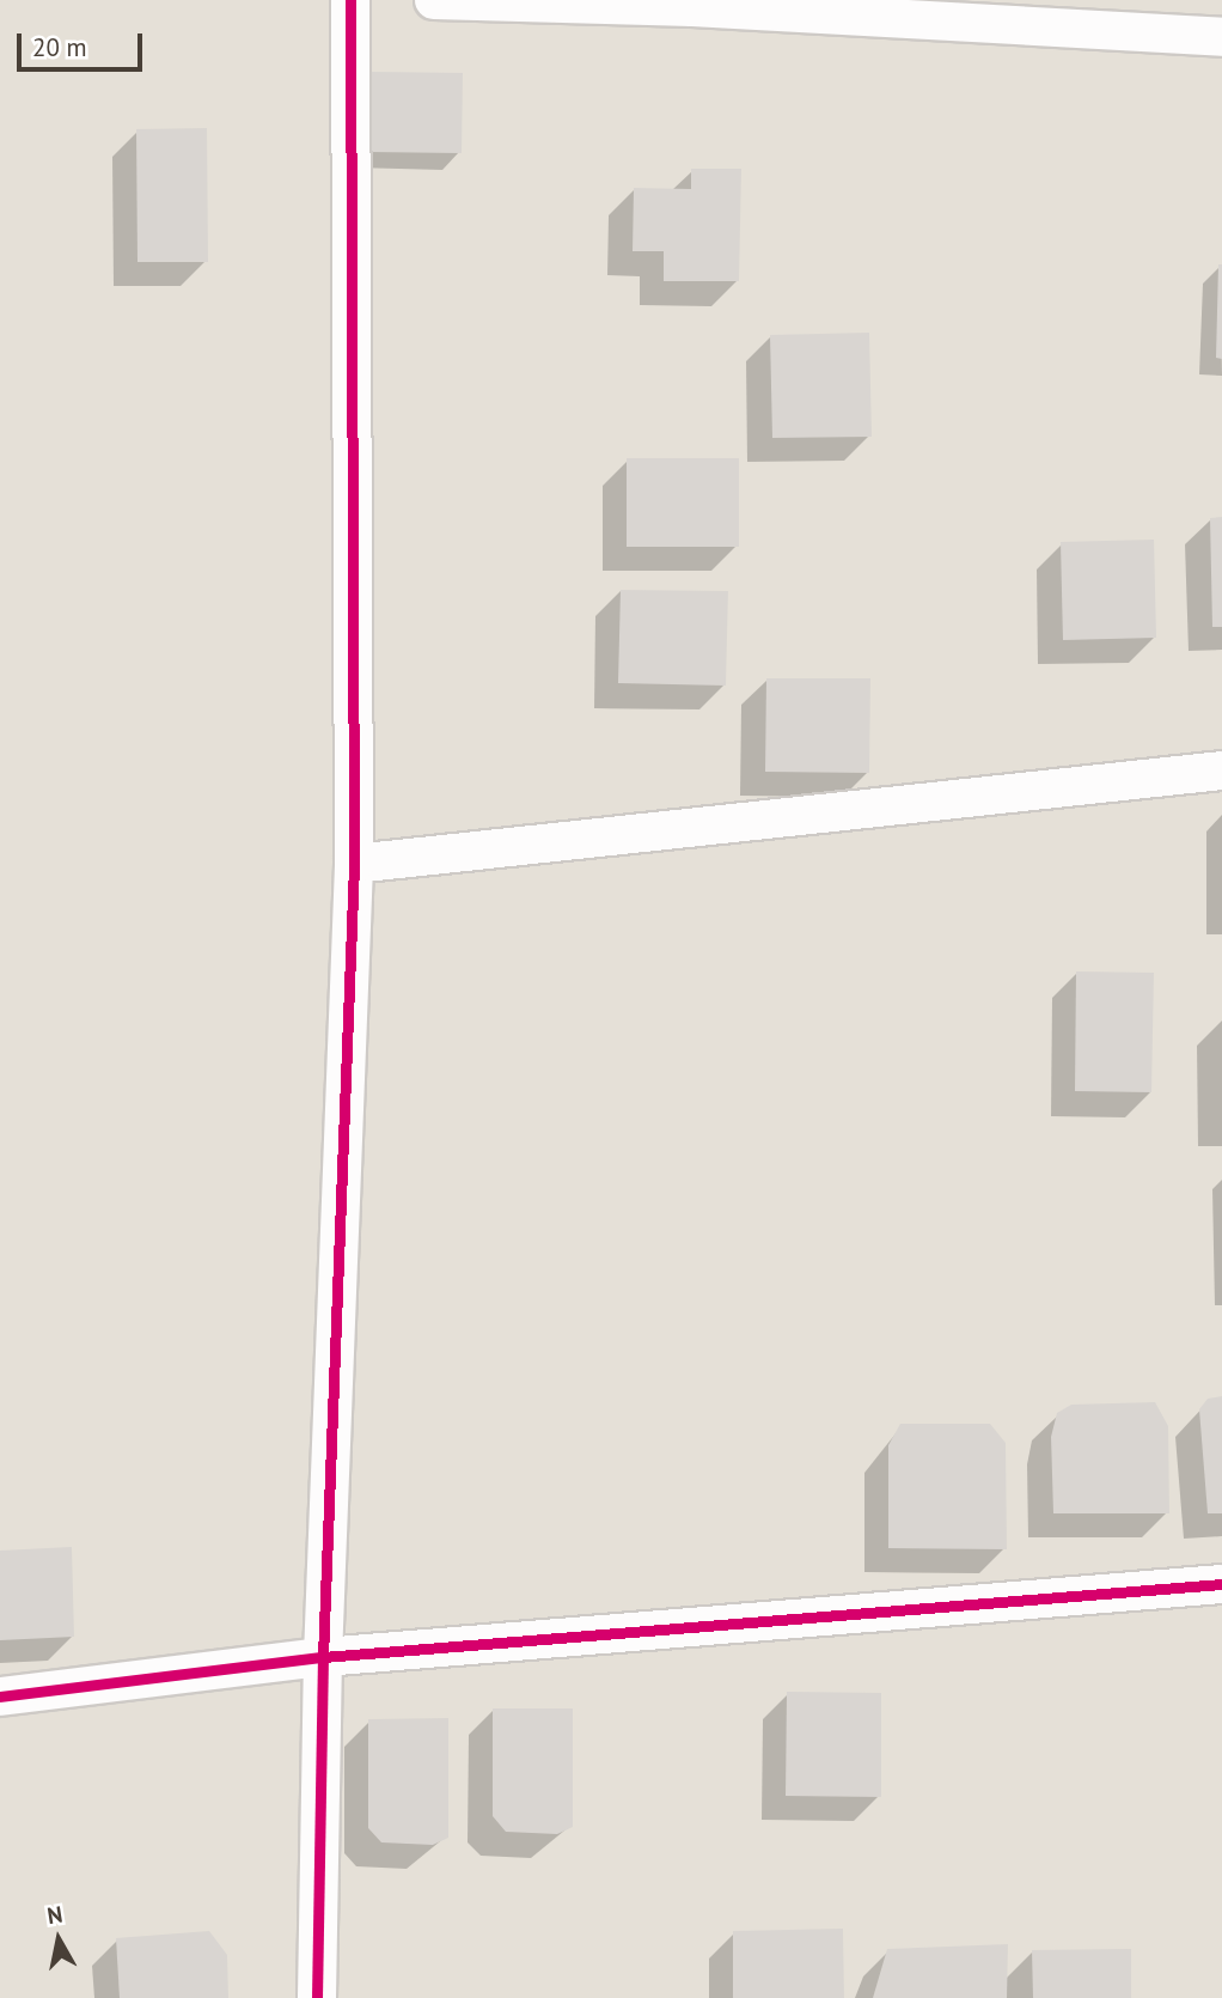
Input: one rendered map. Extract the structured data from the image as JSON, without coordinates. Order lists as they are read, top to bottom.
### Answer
{
  "scale_bar": "20 m",
  "north": "top"
}
